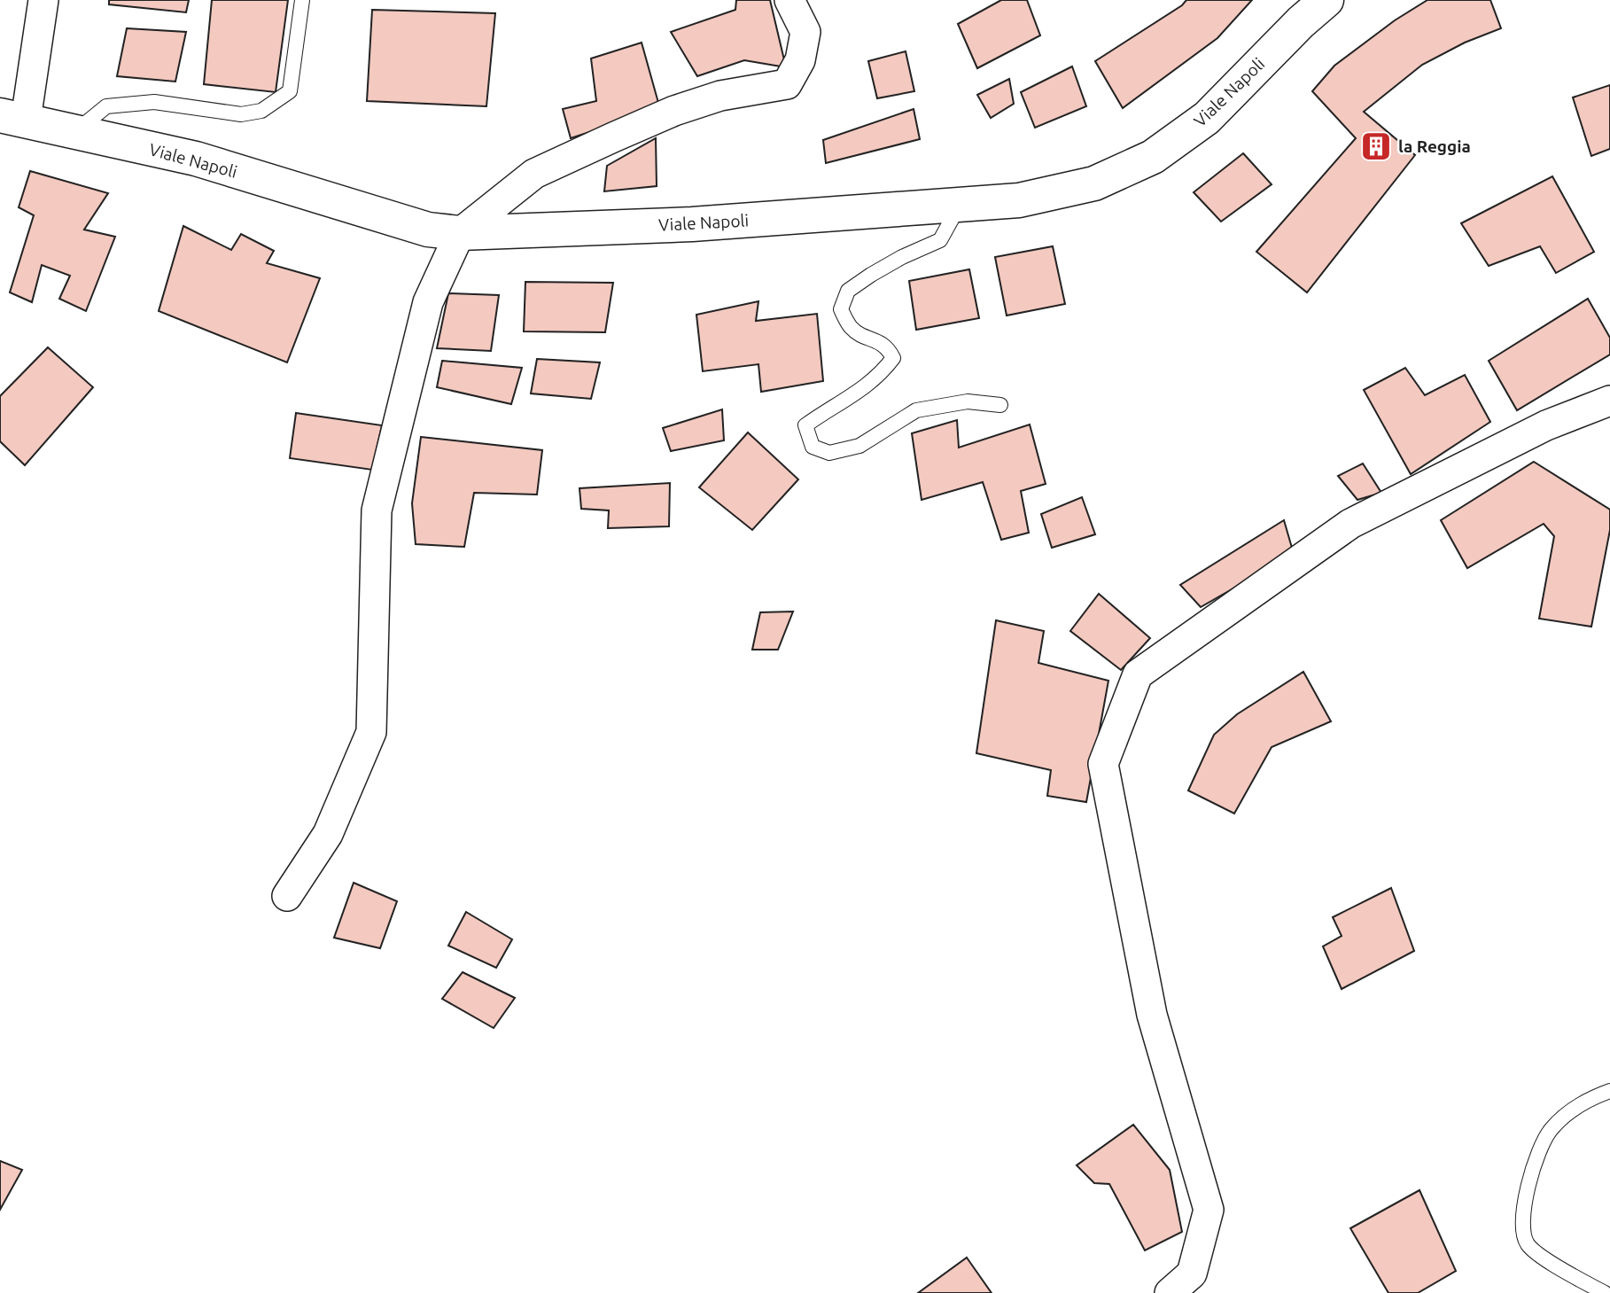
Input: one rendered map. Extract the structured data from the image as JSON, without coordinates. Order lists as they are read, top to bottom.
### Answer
{
  "streets": {
    "main road": ["Viale Napoli"]
  },
  "places": {
    "building": ["la Reggia"]
  }
}
